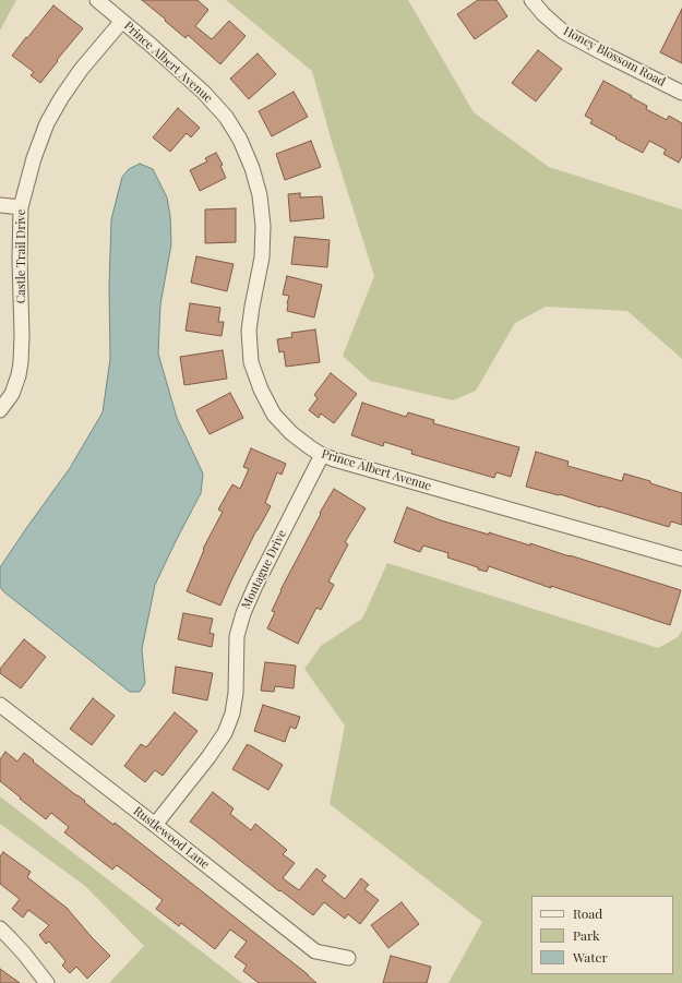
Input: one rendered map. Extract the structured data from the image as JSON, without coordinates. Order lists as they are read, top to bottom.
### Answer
{
  "streets": {
    "street": [
      "Honey Blossom Road",
      "Prince Albert Avenue",
      "Castle Trail Drive",
      "Montague Drive",
      "Rustlewood Lane"
    ]
  },
  "crossings": [
    ["Prince Albert Avenue", "Castle Trail Drive"],
    ["Prince Albert Avenue", "Montague Drive"],
    ["Montague Drive", "Rustlewood Lane"]
  ],
  "legend": ["Road", "Park", "Water"]
}
